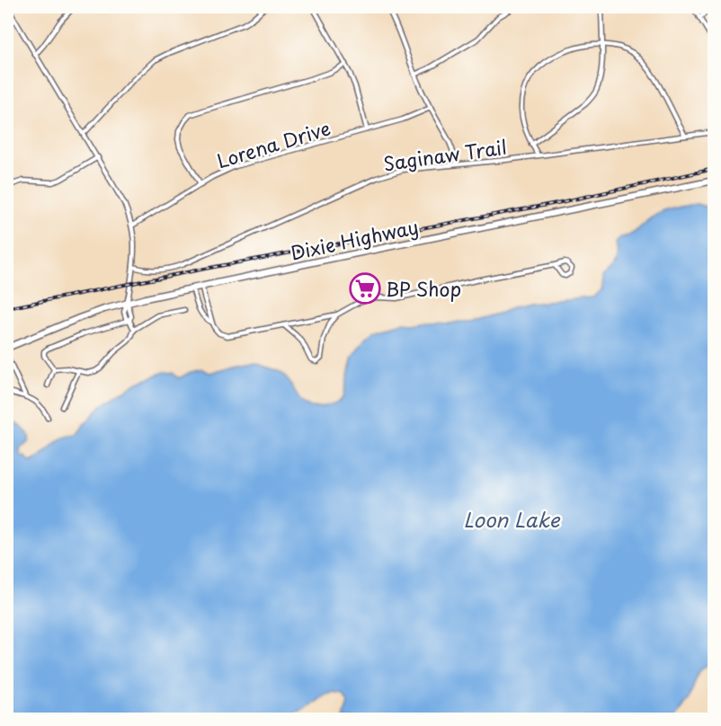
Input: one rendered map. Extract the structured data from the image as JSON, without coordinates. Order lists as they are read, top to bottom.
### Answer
{
  "streets": {
    "main road": ["Dixie Highway"],
    "street": ["Lorena Drive", "Saginaw Trail"]
  },
  "water": ["Loon Lake"],
  "places": {
    "supermarket": ["BP Shop"]
  }
}
